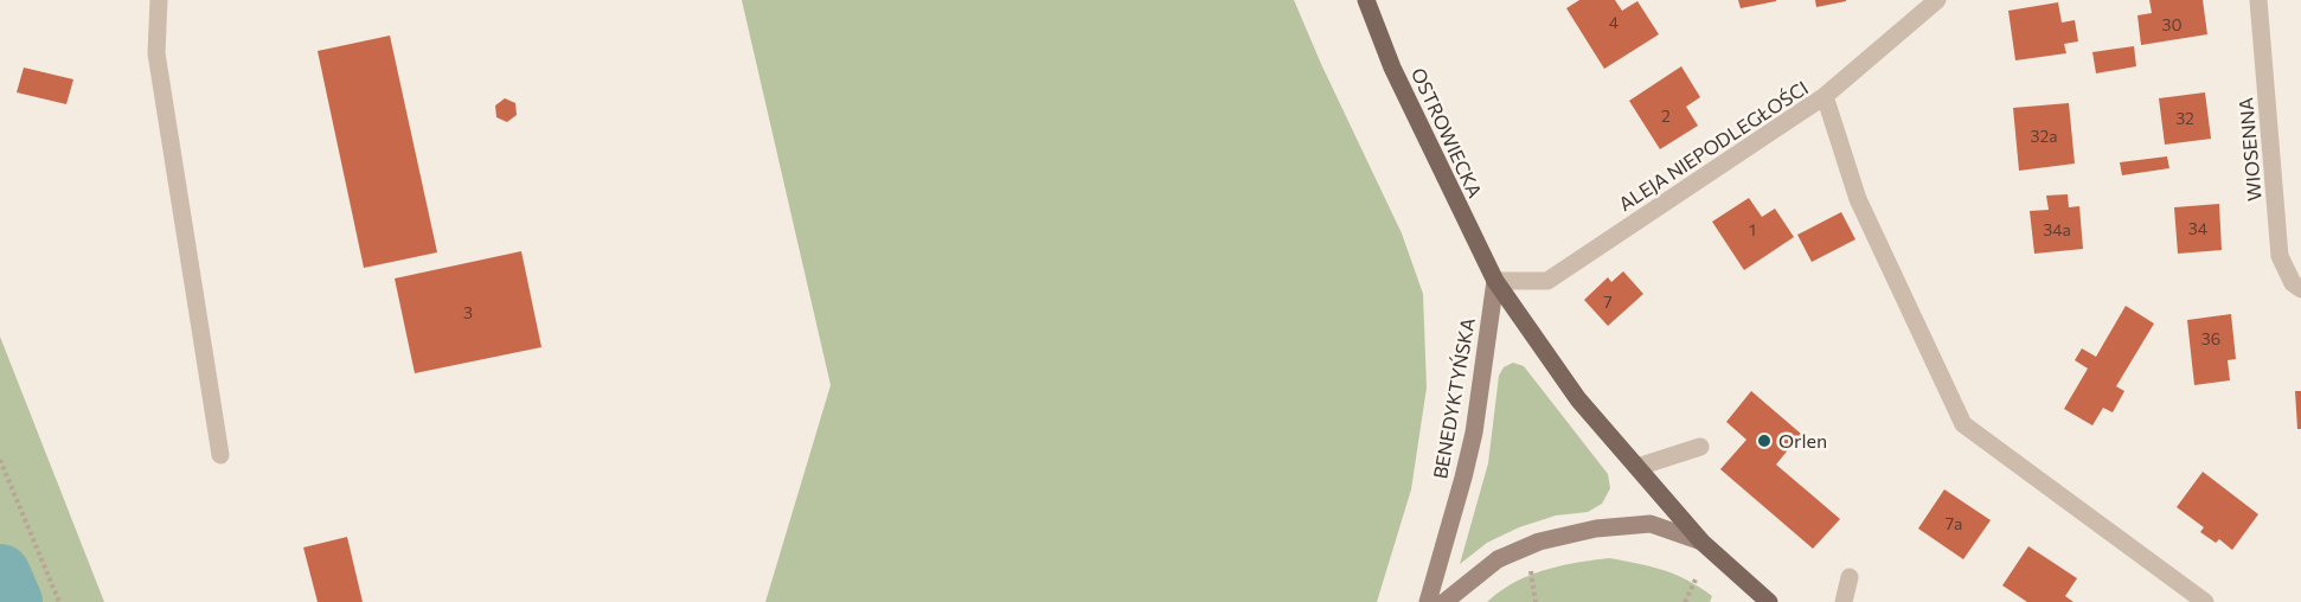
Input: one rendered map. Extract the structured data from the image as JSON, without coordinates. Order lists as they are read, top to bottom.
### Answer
{
  "streets": {
    "main road": ["OSTROWIECKA"],
    "street": ["ALEJA NIEPODLEGŁOŚCI", "WIOSENNA", "BENEDYKTYŃSKA"]
  },
  "crossings": [
    ["OSTROWIECKA", "ALEJA NIEPODLEGŁOŚCI"],
    ["OSTROWIECKA", "BENEDYKTYŃSKA"],
    ["ALEJA NIEPODLEGŁOŚCI", "BENEDYKTYŃSKA"]
  ],
  "places": ["Orlen"],
  "house_numbers": [
    "4",
    "30",
    "2",
    "32",
    "32a",
    "34",
    "1",
    "34a",
    "7",
    "3",
    "36",
    "7a"
  ]
}
